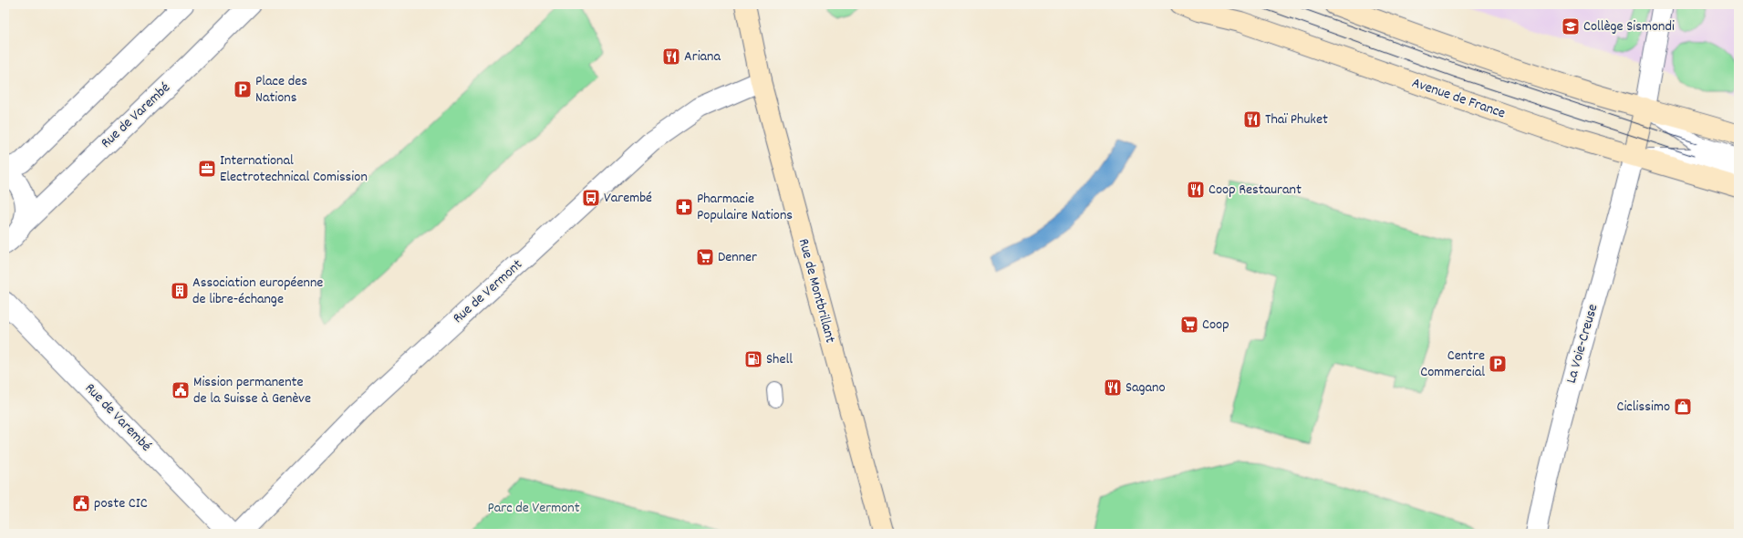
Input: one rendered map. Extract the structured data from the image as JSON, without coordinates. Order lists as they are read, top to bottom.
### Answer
{
  "streets": {
    "main road": ["Avenue de France", "Rue de Montbrillant"],
    "street": ["Rue de Varembé", "Rue de Vermont", "La Voie-Creuse"]
  },
  "crossings": [
    ["Avenue de France", "La Voie-Creuse"],
    ["Rue de Montbrillant", "Rue de Vermont"]
  ],
  "parks": ["Parc de Vermont"],
  "places": {
    "school or university": ["Collège Sismondi"],
    "restaurant": [
      "Ariana",
      "Thaï Phuket",
      "Coop Restaurant",
      "Sagano"
    ],
    "parking": ["Place des Nations", "Centre Commercial"],
    "office": ["International Electrotechnical Comission"],
    "bus stop": ["Varembé"],
    "pharmacy": ["Pharmacie Populaire Nations"],
    "supermarket": ["Denner", "Coop"],
    "building": ["Association européenne de libre-échange"],
    "fuel station": ["Shell"],
    "public building": ["Mission permanente de la Suisse à Genève", "poste CIC"],
    "shop": ["Ciclissimo"]
  }
}
